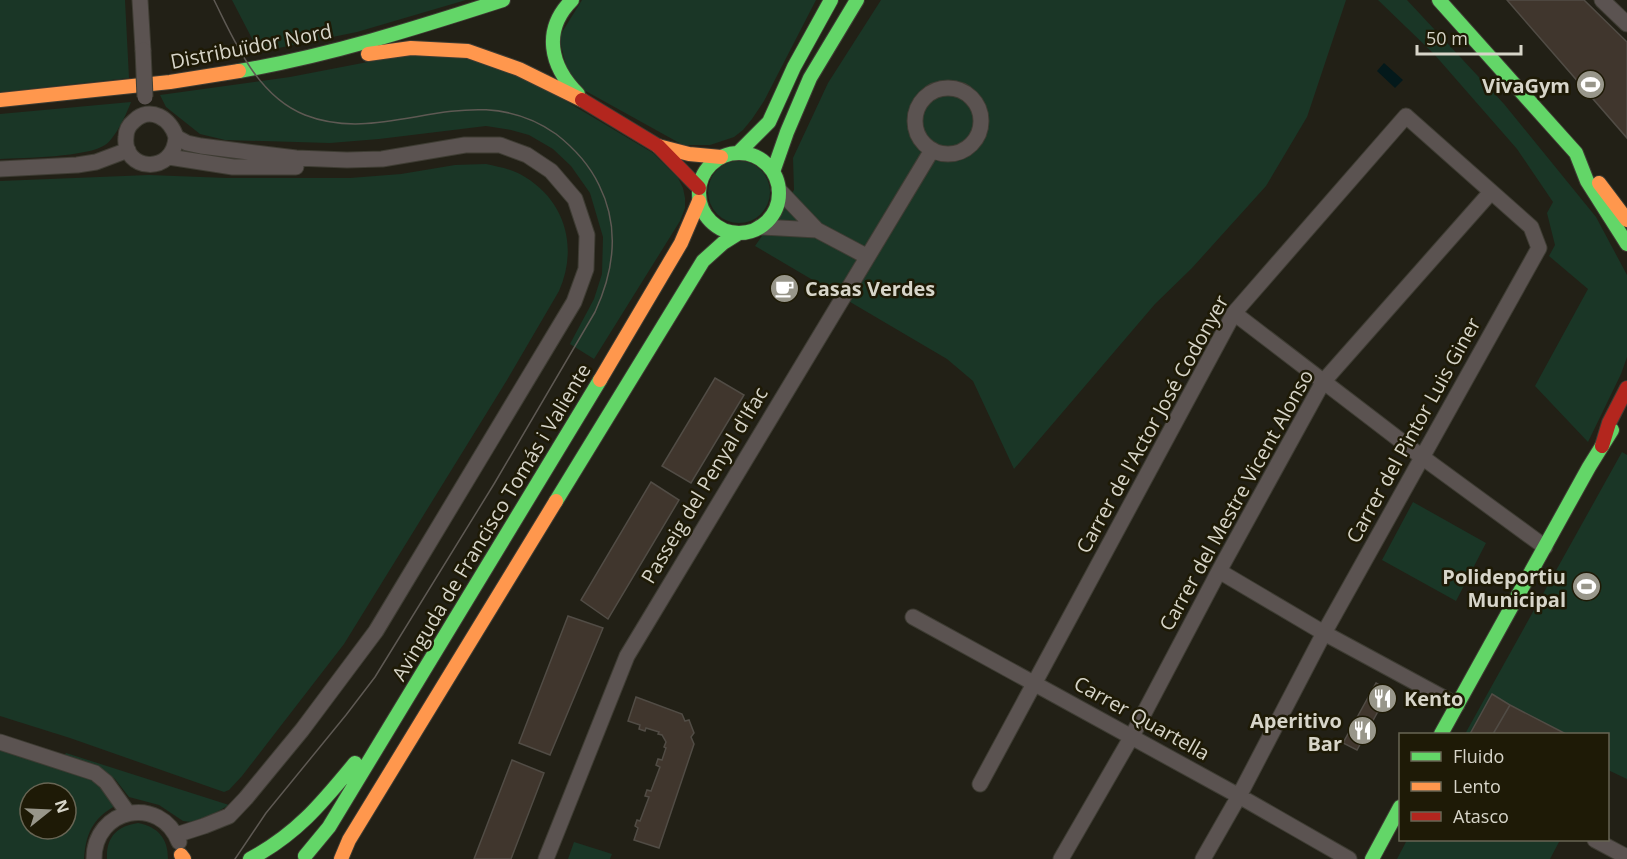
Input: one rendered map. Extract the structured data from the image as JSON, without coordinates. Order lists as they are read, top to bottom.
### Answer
{
  "streets": {
    "main road": ["Distribuïdor Nord", "Avinguda de Francisco Tomás i Valiente"],
    "street": [
      "Carrer de l'Actor José Codonyer",
      "Carrer del Pintor Luis Giner",
      "Passeig del Penyal d'Ifac",
      "Carrer del Mestre Vicent Alonso",
      "Carrer Quartella"
    ]
  },
  "crossings": [
    ["Carrer de l'Actor José Codonyer", "Carrer del Pintor Luis Giner"],
    ["Carrer de l'Actor José Codonyer", "Carrer del Mestre Vicent Alonso"],
    ["Carrer de l'Actor José Codonyer", "Carrer Quartella"],
    ["Carrer del Pintor Luis Giner", "Carrer del Mestre Vicent Alonso"],
    ["Carrer del Pintor Luis Giner", "Carrer Quartella"],
    ["Carrer del Mestre Vicent Alonso", "Carrer Quartella"]
  ],
  "places": {
    "sports": ["VivaGym", "Polideportiu Municipal"],
    "cafe": ["Casas Verdes"],
    "restaurant": ["Kento", "Aperitivo Bar"]
  },
  "legend": ["Fluido", "Lento", "Atasco"],
  "scale_bar": "50 m",
  "north": "right"
}
